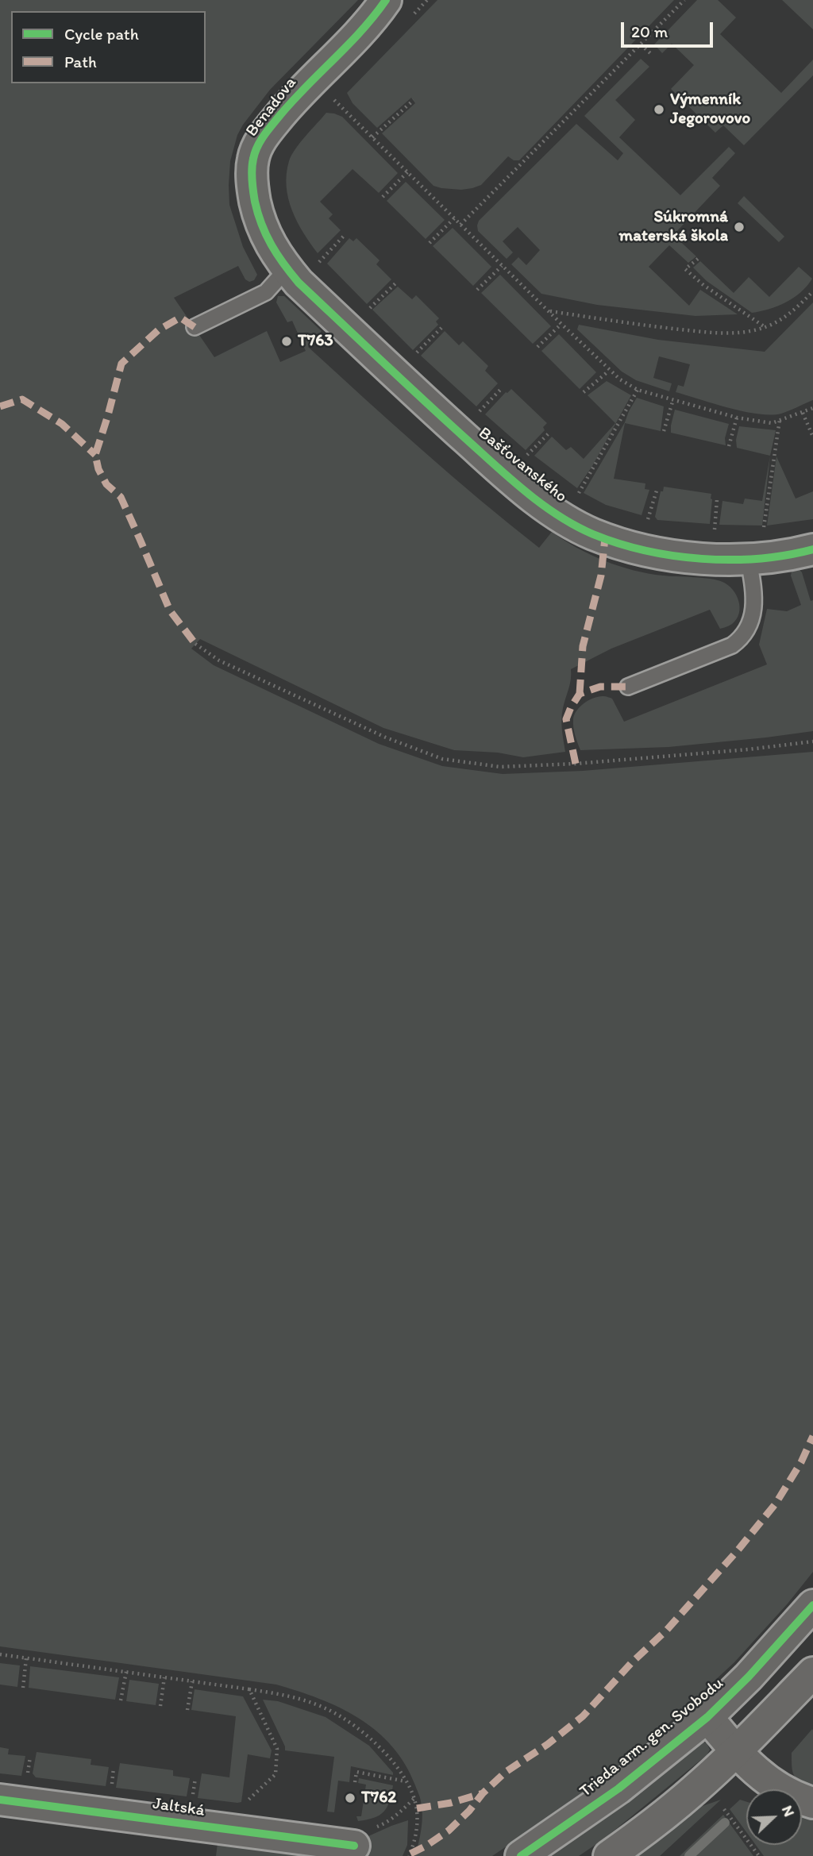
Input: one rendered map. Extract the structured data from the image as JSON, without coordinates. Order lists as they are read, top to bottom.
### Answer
{
  "streets": {
    "street": [
      "Benadova",
      "Bašťovanského",
      "Trieda arm. gen. Svobodu",
      "Jaltská"
    ]
  },
  "crossings": [
    ["Benadova", "Bašťovanského"]
  ],
  "places": [
    "Výmenník Jegorovovo",
    "Súkromná materská škola",
    "T763",
    "T762"
  ],
  "legend": ["Cycle path", "Path"],
  "scale_bar": "20 m",
  "north": "top right"
}
